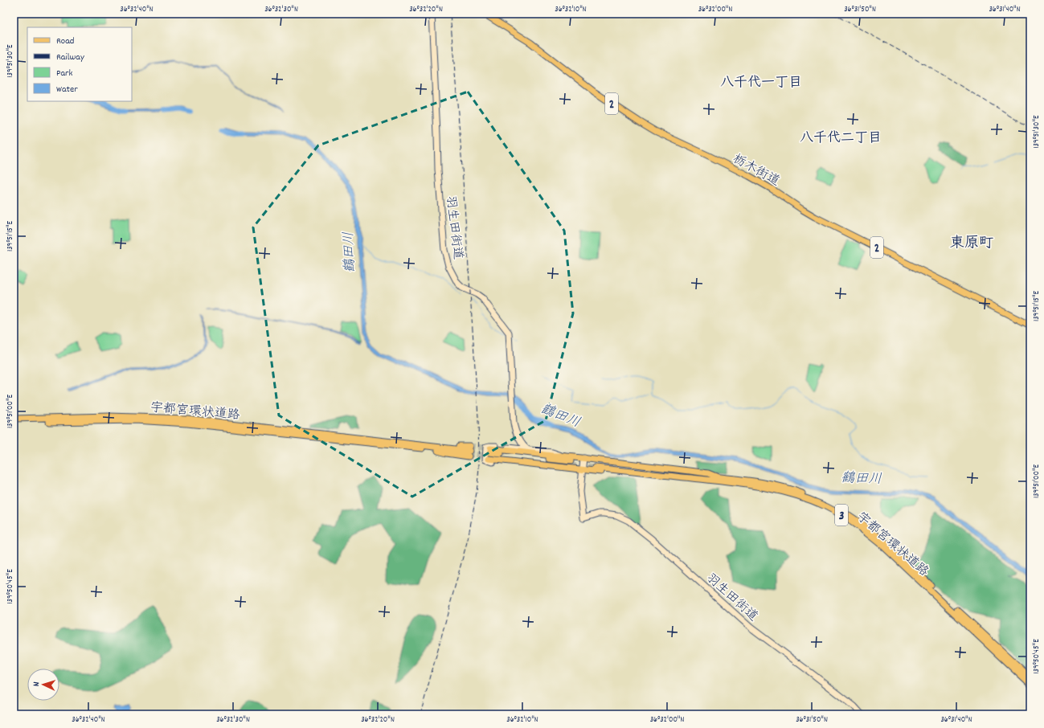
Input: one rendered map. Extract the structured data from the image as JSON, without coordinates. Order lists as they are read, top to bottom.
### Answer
{
  "streets": {
    "main road": [
      "2",
      "栃木街道",
      "羽生田街道",
      "宇都宮環状道路",
      "3"
    ]
  },
  "crossings": [
    ["羽生田街道", "3"],
    ["宇都宮環状道路", "3"]
  ],
  "districts": ["八千代一丁目", "八千代二丁目", "東原町"],
  "water": ["鶴田川"],
  "legend": [
    "Road",
    "Railway",
    "Park",
    "Water"
  ],
  "north": "left",
  "coordinates": [
    "36°32'40\"N",
    "36°32'30\"N",
    "36°32'20\"N",
    "36°32'10\"N",
    "36°32'00\"N",
    "36°31'50\"N",
    "36°31'40\"N",
    "139°51'30\"E",
    "139°51'15\"E",
    "139°51'00\"E",
    "139°50'45\"E"
  ]
}
